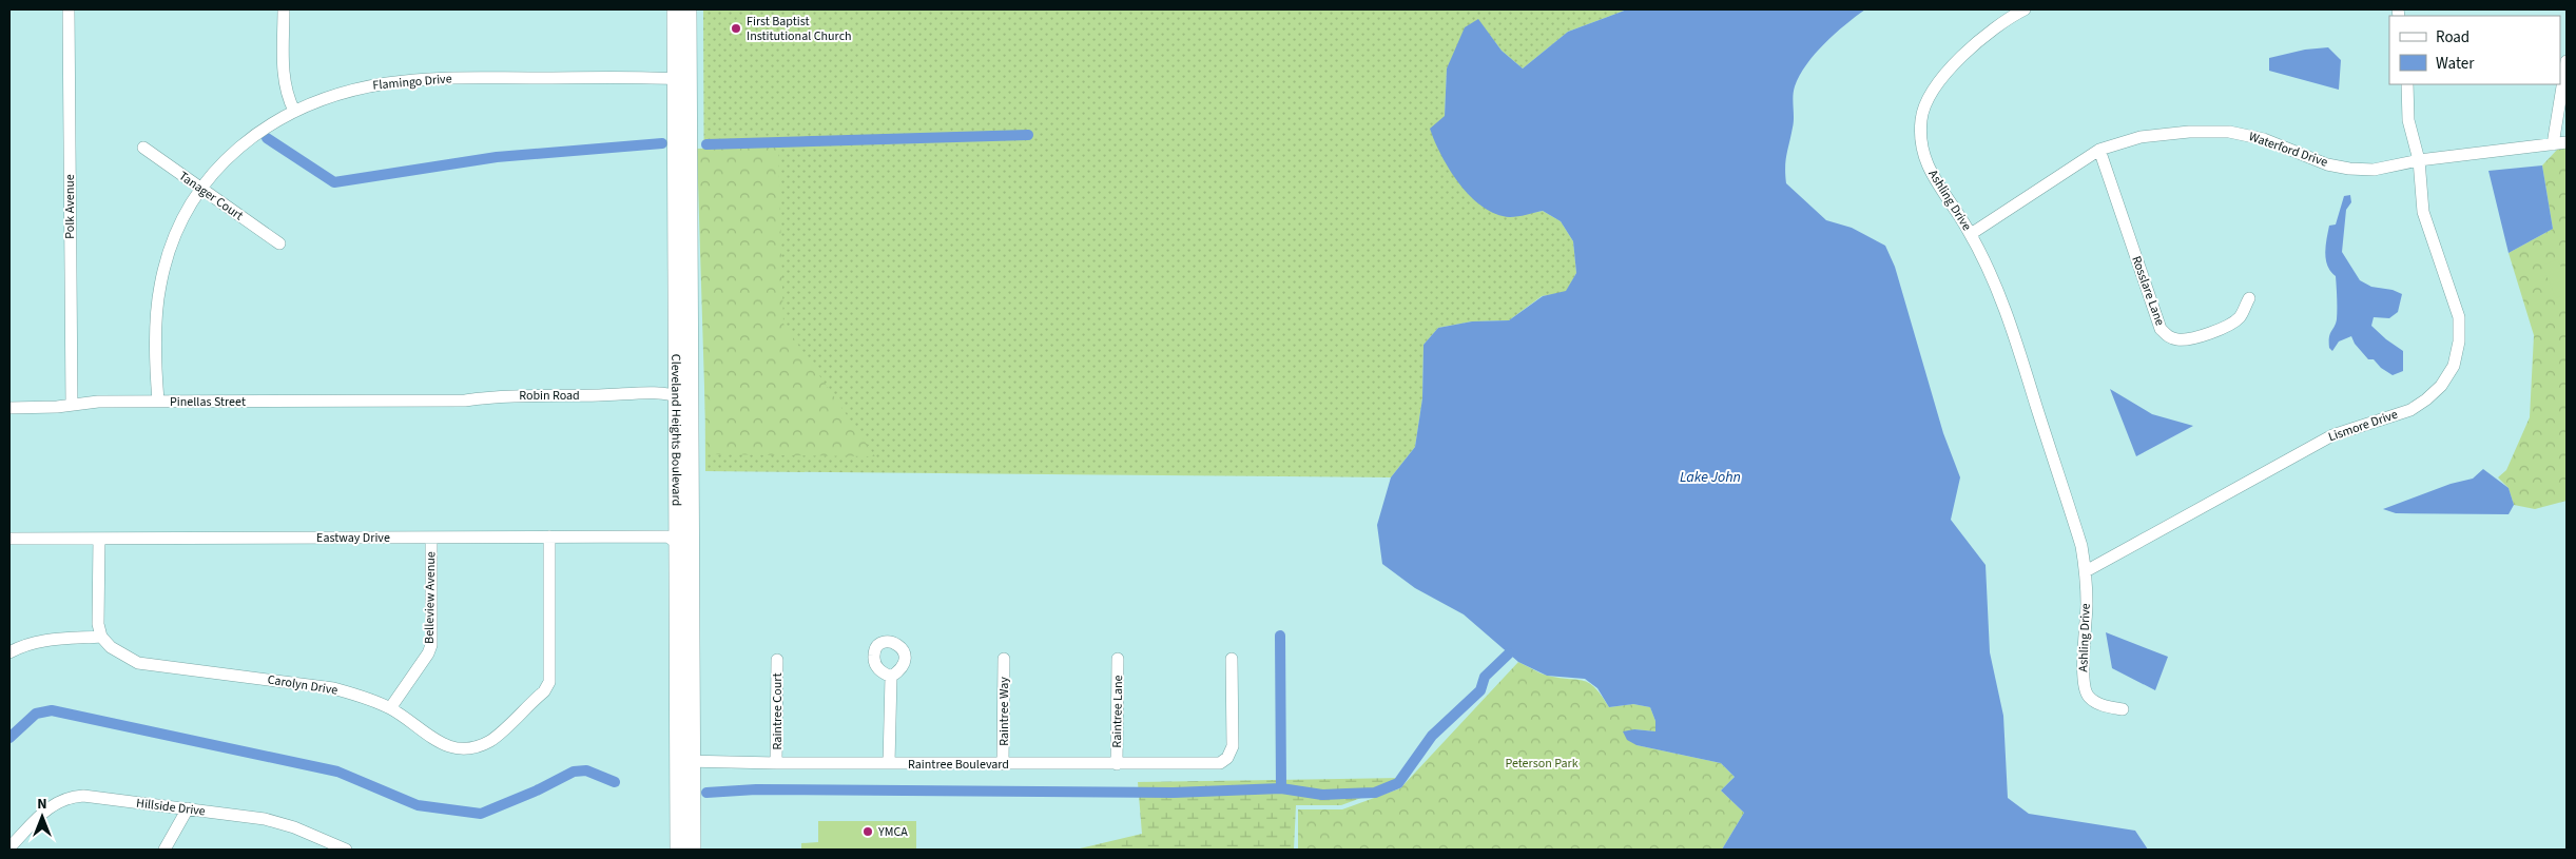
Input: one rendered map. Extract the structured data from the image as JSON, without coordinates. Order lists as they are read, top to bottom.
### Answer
{
  "streets": {
    "street": [
      "Flamingo Drive",
      "Waterford Drive",
      "Tanager Court",
      "Ashling Drive",
      "Polk Avenue",
      "Rosslare Lane",
      "Robin Road",
      "Pinellas Street",
      "Lismore Drive",
      "Cleveland Heights Boulevard",
      "Eastway Drive",
      "Belleview Avenue",
      "Carolyn Drive",
      "Raintree Court",
      "Raintree Way",
      "Raintree Lane",
      "Raintree Boulevard",
      "Hillside Drive"
    ]
  },
  "crossings": [
    ["Flamingo Drive", "Tanager Court"],
    ["Flamingo Drive", "Pinellas Street"],
    ["Flamingo Drive", "Cleveland Heights Boulevard"],
    ["Waterford Drive", "Ashling Drive"],
    ["Waterford Drive", "Rosslare Lane"],
    ["Waterford Drive", "Lismore Drive"],
    ["Ashling Drive", "Lismore Drive"],
    ["Polk Avenue", "Pinellas Street"],
    ["Robin Road", "Pinellas Street"],
    ["Robin Road", "Cleveland Heights Boulevard"],
    ["Cleveland Heights Boulevard", "Eastway Drive"],
    ["Cleveland Heights Boulevard", "Raintree Boulevard"],
    ["Eastway Drive", "Belleview Avenue"],
    ["Eastway Drive", "Carolyn Drive"],
    ["Belleview Avenue", "Carolyn Drive"],
    ["Raintree Court", "Raintree Boulevard"],
    ["Raintree Way", "Raintree Boulevard"],
    ["Raintree Lane", "Raintree Boulevard"]
  ],
  "water": ["Lake John"],
  "parks": ["Peterson Park"],
  "places": ["First Baptist Institutional Church", "YMCA"],
  "legend": ["Road", "Water"],
  "north": "top"
}
